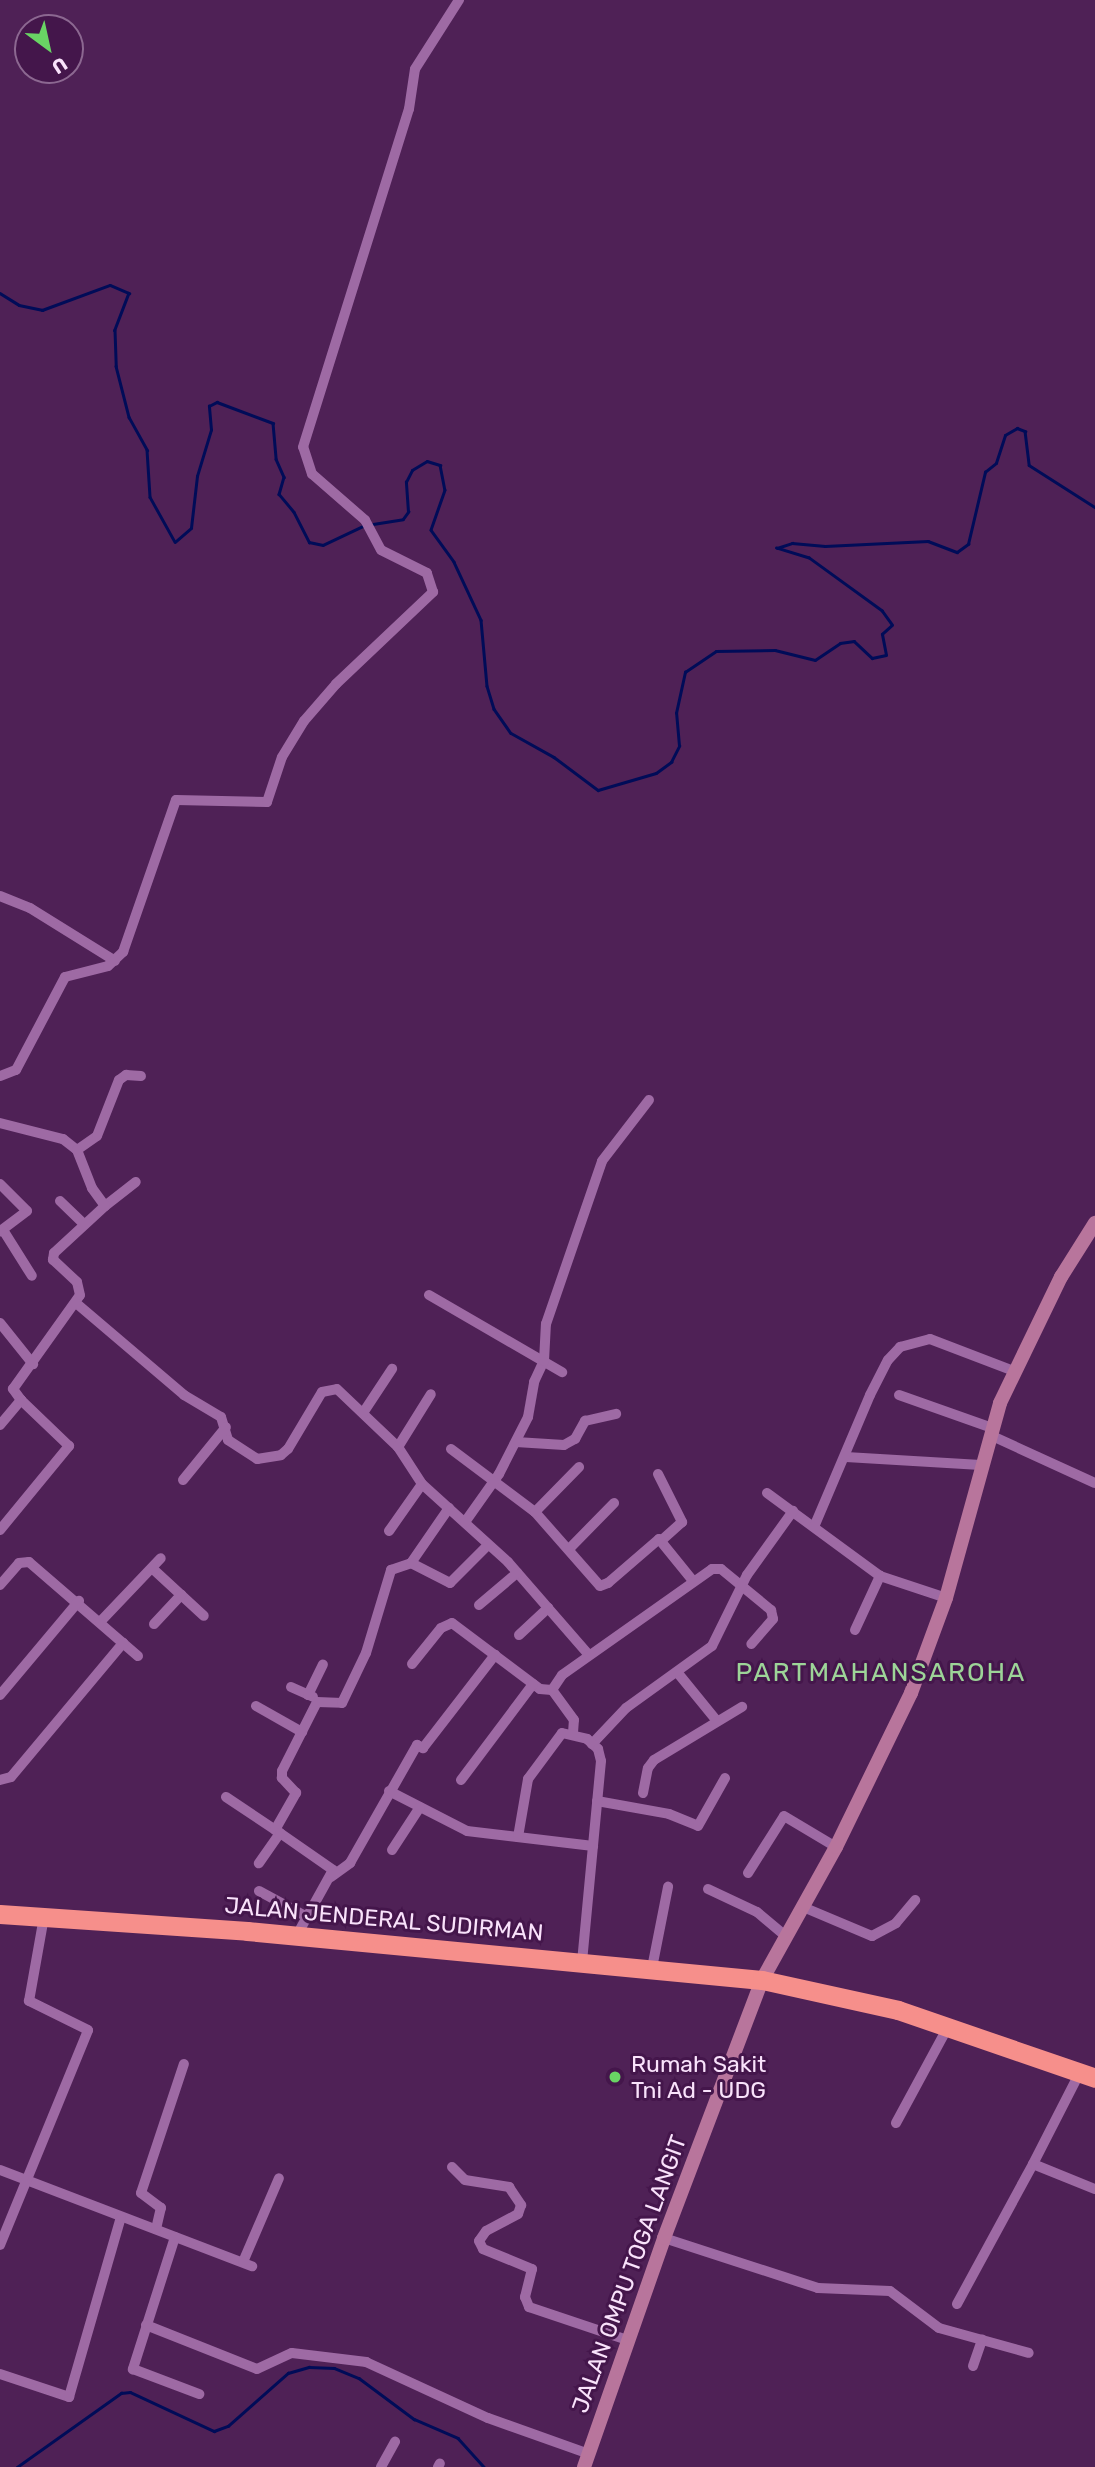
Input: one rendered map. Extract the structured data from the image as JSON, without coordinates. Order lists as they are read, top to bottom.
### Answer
{
  "streets": {
    "highway": ["JALAN JENDERAL SUDIRMAN"],
    "main road": ["JALAN OMPU TOGA LANGIT"]
  },
  "crossings": [
    ["JALAN JENDERAL SUDIRMAN", "JALAN OMPU TOGA LANGIT"]
  ],
  "districts": ["PARTMAHANSAROHA"],
  "places": ["Rumah Sakit Tni Ad - UDG"],
  "north": "bottom right"
}
